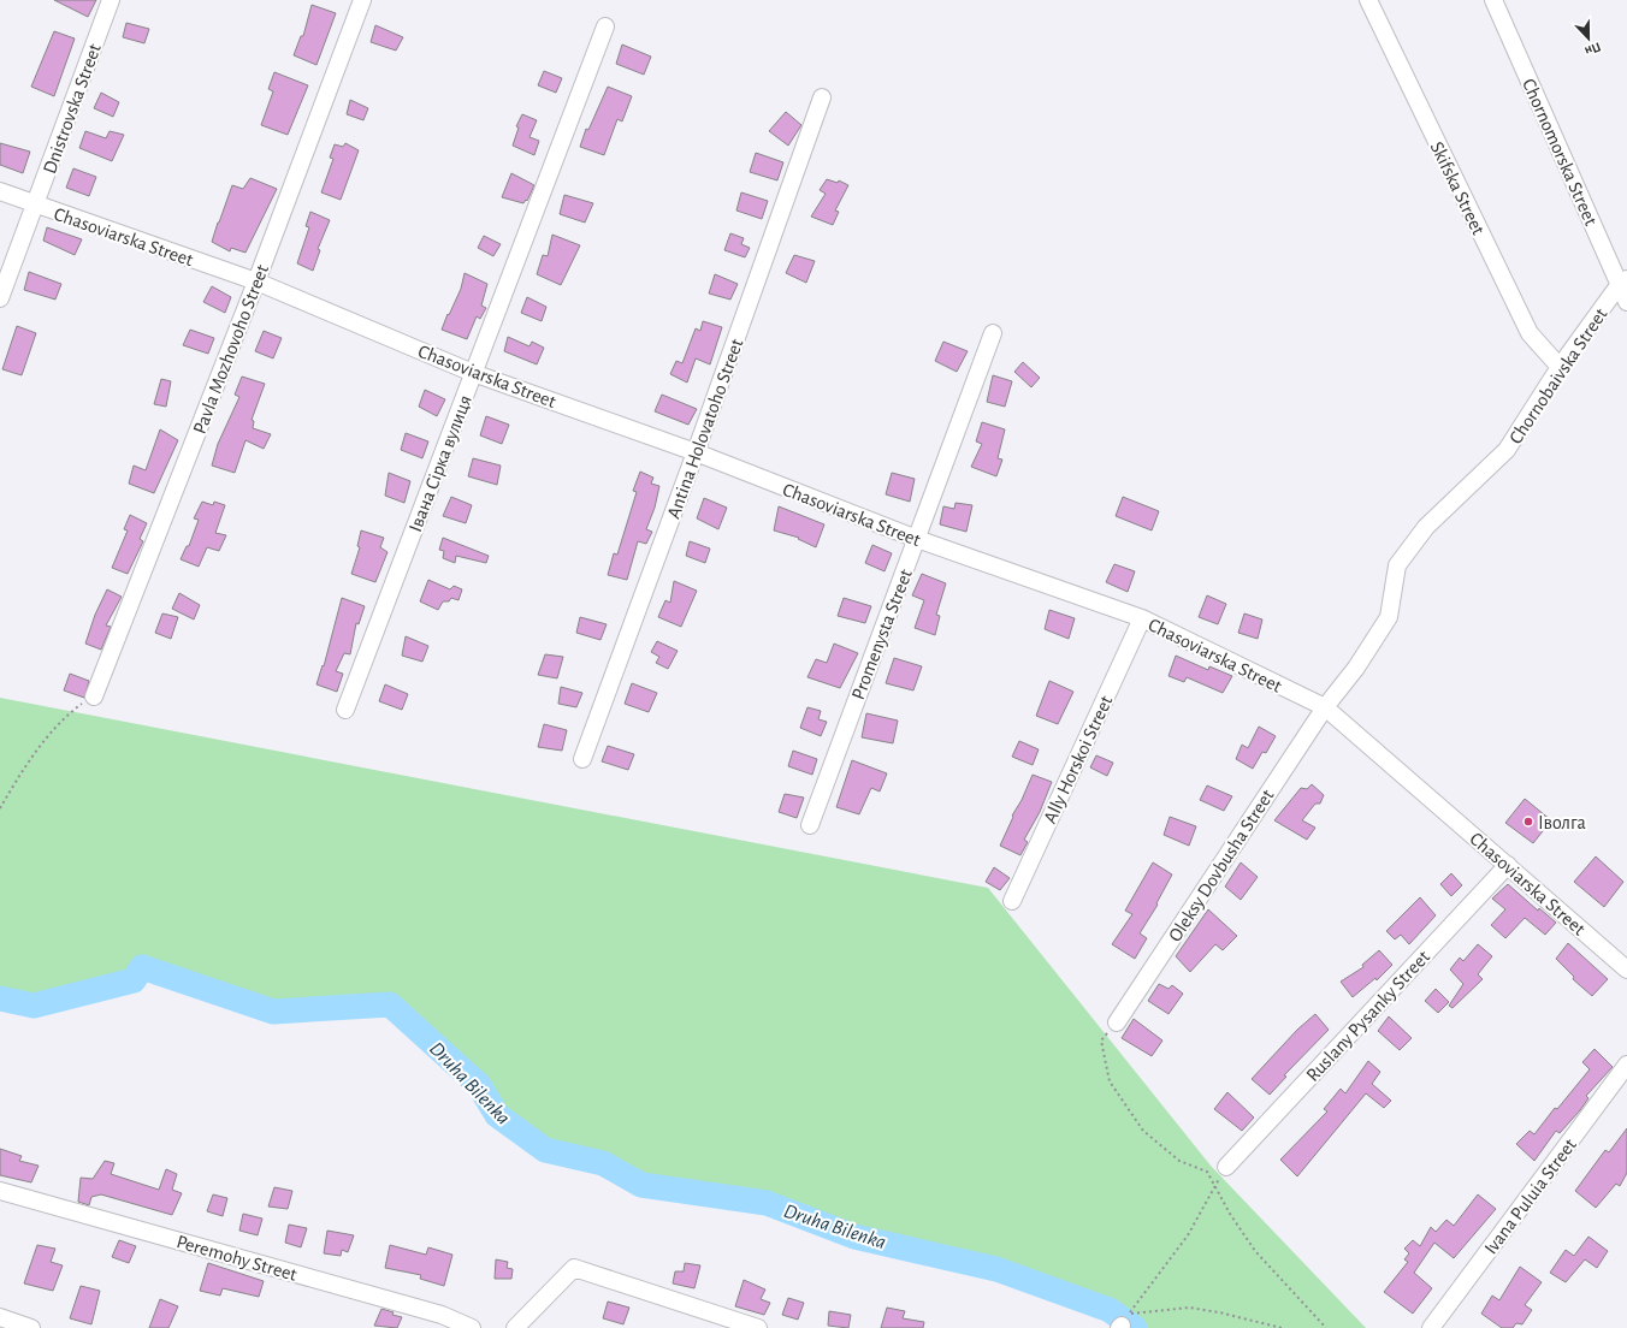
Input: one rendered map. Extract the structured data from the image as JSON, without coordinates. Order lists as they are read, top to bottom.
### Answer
{
  "streets": {
    "street": [
      "Dnistrovska Street",
      "Chornomorska Street",
      "Skifska Street",
      "Chasoviarska Street",
      "Pavla Mozhovoho Street",
      "Chornobaivska Street",
      "Antina Holovatoho Street",
      "Івана Сірка вулиця",
      "Promenysta Street",
      "Ally Horskoi Street",
      "Oleksy Dovbusha Street",
      "Ruslany Pysanky Street",
      "Ivana Puluia Street",
      "Peremohy Street"
    ]
  },
  "crossings": [
    ["Dnistrovska Street", "Chasoviarska Street"],
    ["Chornomorska Street", "Chornobaivska Street"],
    ["Skifska Street", "Chornobaivska Street"],
    ["Chasoviarska Street", "Pavla Mozhovoho Street"],
    ["Chasoviarska Street", "Chornobaivska Street"],
    ["Chasoviarska Street", "Antina Holovatoho Street"],
    ["Chasoviarska Street", "Івана Сірка вулиця"],
    ["Chasoviarska Street", "Promenysta Street"],
    ["Chasoviarska Street", "Ally Horskoi Street"],
    ["Chasoviarska Street", "Oleksy Dovbusha Street"],
    ["Chasoviarska Street", "Ruslany Pysanky Street"],
    ["Chornobaivska Street", "Oleksy Dovbusha Street"]
  ],
  "water": ["Druha Bilenka"],
  "places": ["Іволга"],
  "north": "bottom"
}
